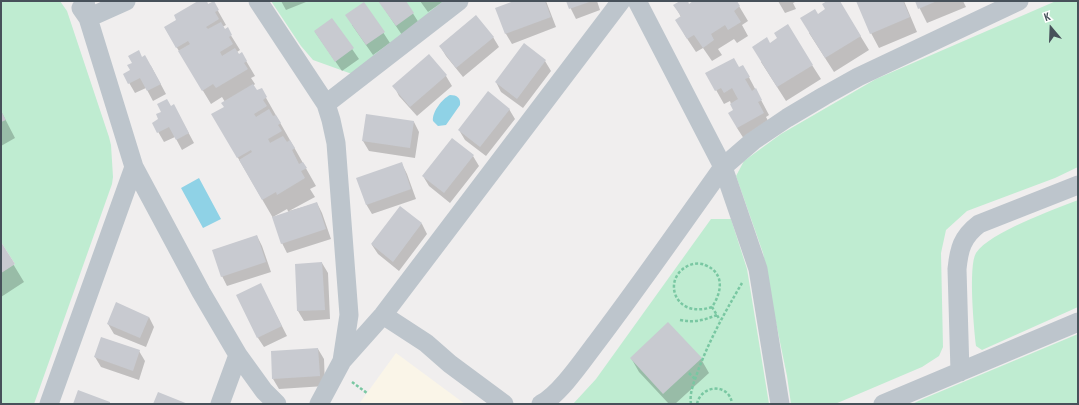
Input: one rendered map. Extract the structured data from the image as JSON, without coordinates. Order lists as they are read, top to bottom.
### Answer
{
  "north": "top"
}
